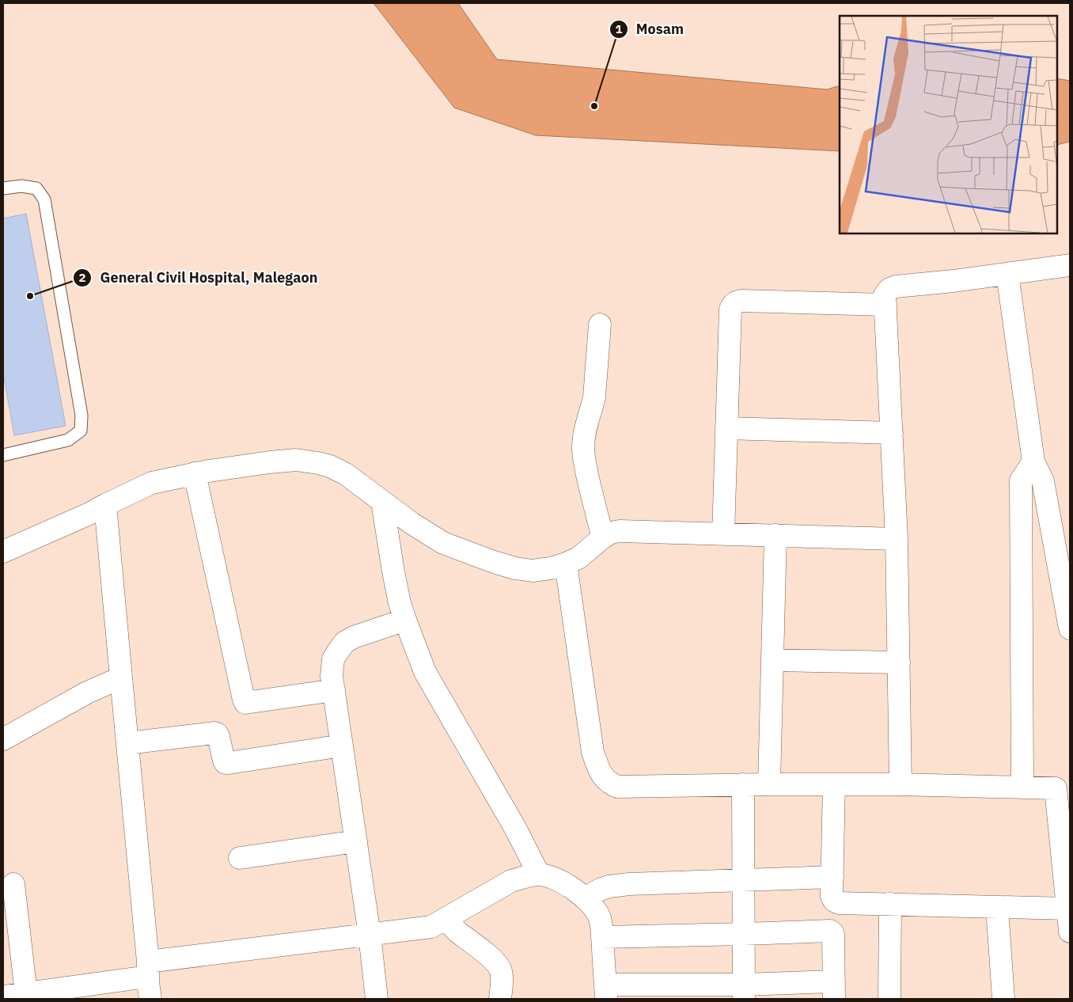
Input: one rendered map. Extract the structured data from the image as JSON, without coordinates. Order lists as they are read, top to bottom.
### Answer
{
  "places": ["Mosam", "General Civil Hospital, Malegaon"]
}
